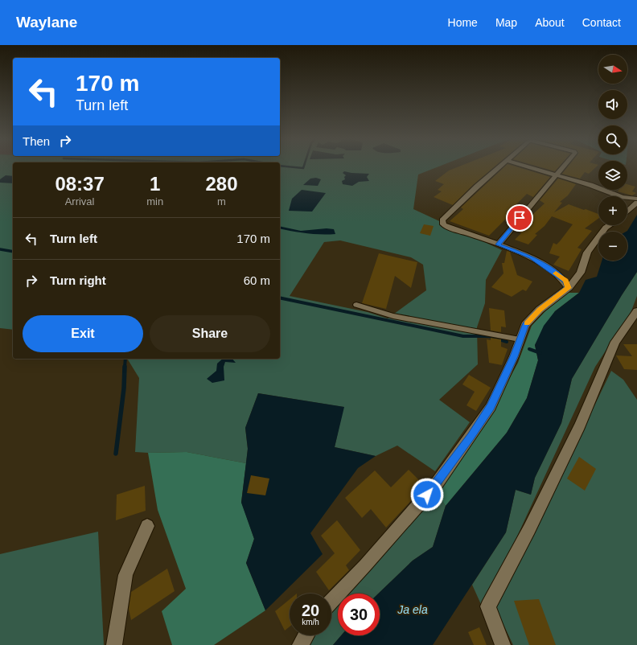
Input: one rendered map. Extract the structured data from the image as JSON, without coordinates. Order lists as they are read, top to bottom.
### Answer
{
  "water": ["Ja ela"],
  "north": "right",
  "page": {
    "header": "Waylane",
    "nav": [
      "Home",
      "Map",
      "About",
      "Contact"
    ],
    "map_buttons": ["+", "−"],
    "turn": ["170 m", "Turn left"],
    "then": "Then",
    "eta": [
      "08:37",
      "Arrival",
      "1",
      "min",
      "280",
      "m"
    ],
    "list": [
      {
        "name": "Turn left",
        "value": "170 m"
      },
      {
        "name": "Turn right",
        "value": "60 m"
      }
    ],
    "buttons": ["Exit", "Share"],
    "speed": "20 km/h",
    "limit": "30"
  }
}
